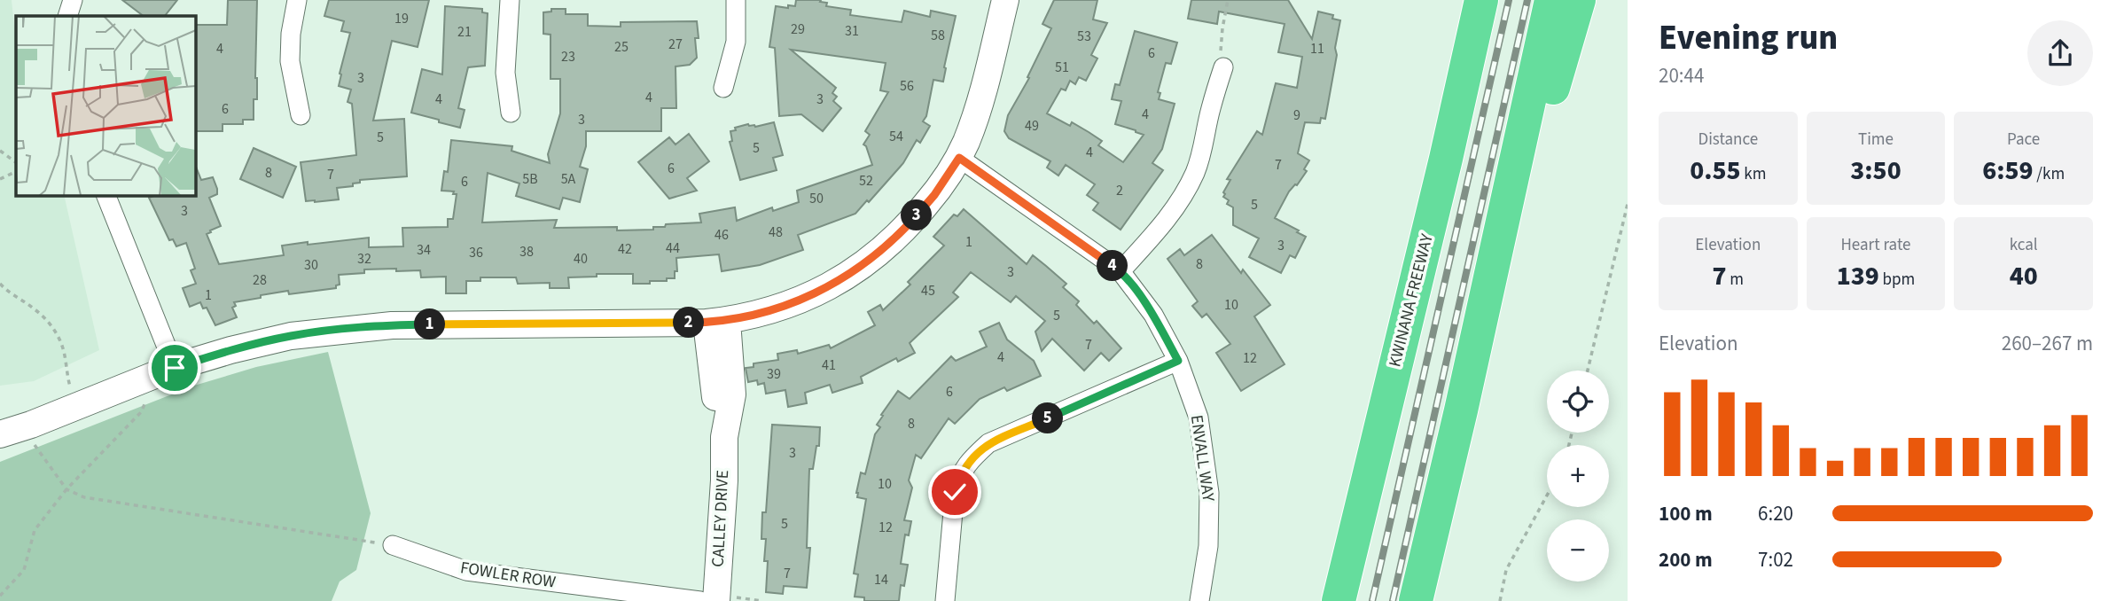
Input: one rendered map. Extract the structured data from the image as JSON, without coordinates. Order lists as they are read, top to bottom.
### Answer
{
  "streets": {
    "highway": ["KWINANA FREEWAY"],
    "main road": ["CALLEY DRIVE"],
    "street": ["ENVALL WAY", "FOWLER ROW"]
  },
  "house_numbers": [
    "19",
    "29",
    "31",
    "21",
    "58",
    "53",
    "27",
    "25",
    "4",
    "11",
    "6",
    "23",
    "51",
    "3",
    "56",
    "4",
    "4",
    "3",
    "6",
    "4",
    "9",
    "3",
    "49",
    "54",
    "5",
    "5",
    "4",
    "7",
    "6",
    "8",
    "7",
    "5B",
    "5A",
    "52",
    "6",
    "2",
    "50",
    "5",
    "3",
    "48",
    "46",
    "1",
    "3",
    "44",
    "42",
    "34",
    "38",
    "36",
    "32",
    "40",
    "8",
    "30",
    "3",
    "28",
    "45",
    "1",
    "10",
    "5",
    "7",
    "4",
    "12",
    "41",
    "39",
    "6",
    "8",
    "3",
    "10",
    "5",
    "12",
    "7",
    "14"
  ],
  "page": {
    "heading": ["Evening run", "20:44"],
    "stats": [
      ["Distance", "0.55 km"],
      ["Time", "3:50"],
      ["Pace", "6:59 /km"],
      ["Elevation", "7 m"],
      ["Heart rate", "139 bpm"],
      ["kcal", "40"]
    ],
    "pins": [
      "3",
      "4",
      "2",
      "1",
      "5"
    ],
    "chart": ["Elevation", "260–267 m"],
    "map_buttons": ["+", "−"],
    "list": [
      {
        "name": "100 m",
        "note": "6:20"
      },
      {
        "name": "200 m",
        "note": "7:02"
      }
    ]
  }
}
